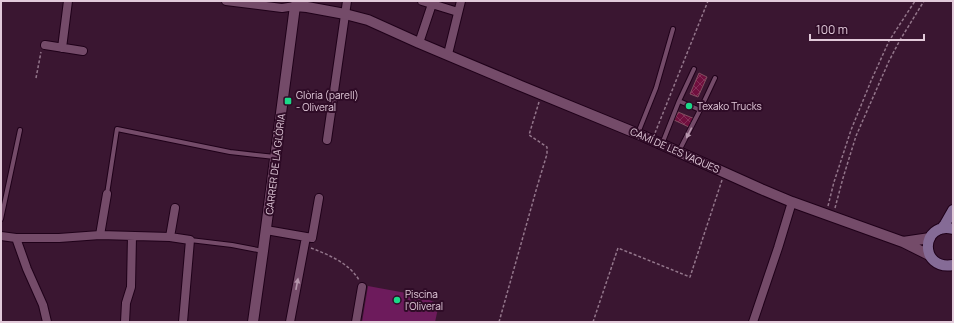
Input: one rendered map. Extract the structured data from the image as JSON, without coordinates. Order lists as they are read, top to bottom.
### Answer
{
  "streets": {
    "street": ["CAMÍ DE LES VAQUES", "CARRER DE LA GLÒRIA"]
  },
  "crossings": [
    ["CAMÍ DE LES VAQUES", "CARRER DE LA GLÒRIA"]
  ],
  "places": {
    "transit": ["Glòria (parell) - Oliveral"],
    "other": ["Texako Trucks", "Piscina l'Oliveral"]
  },
  "scale_bar": "100 m"
}
